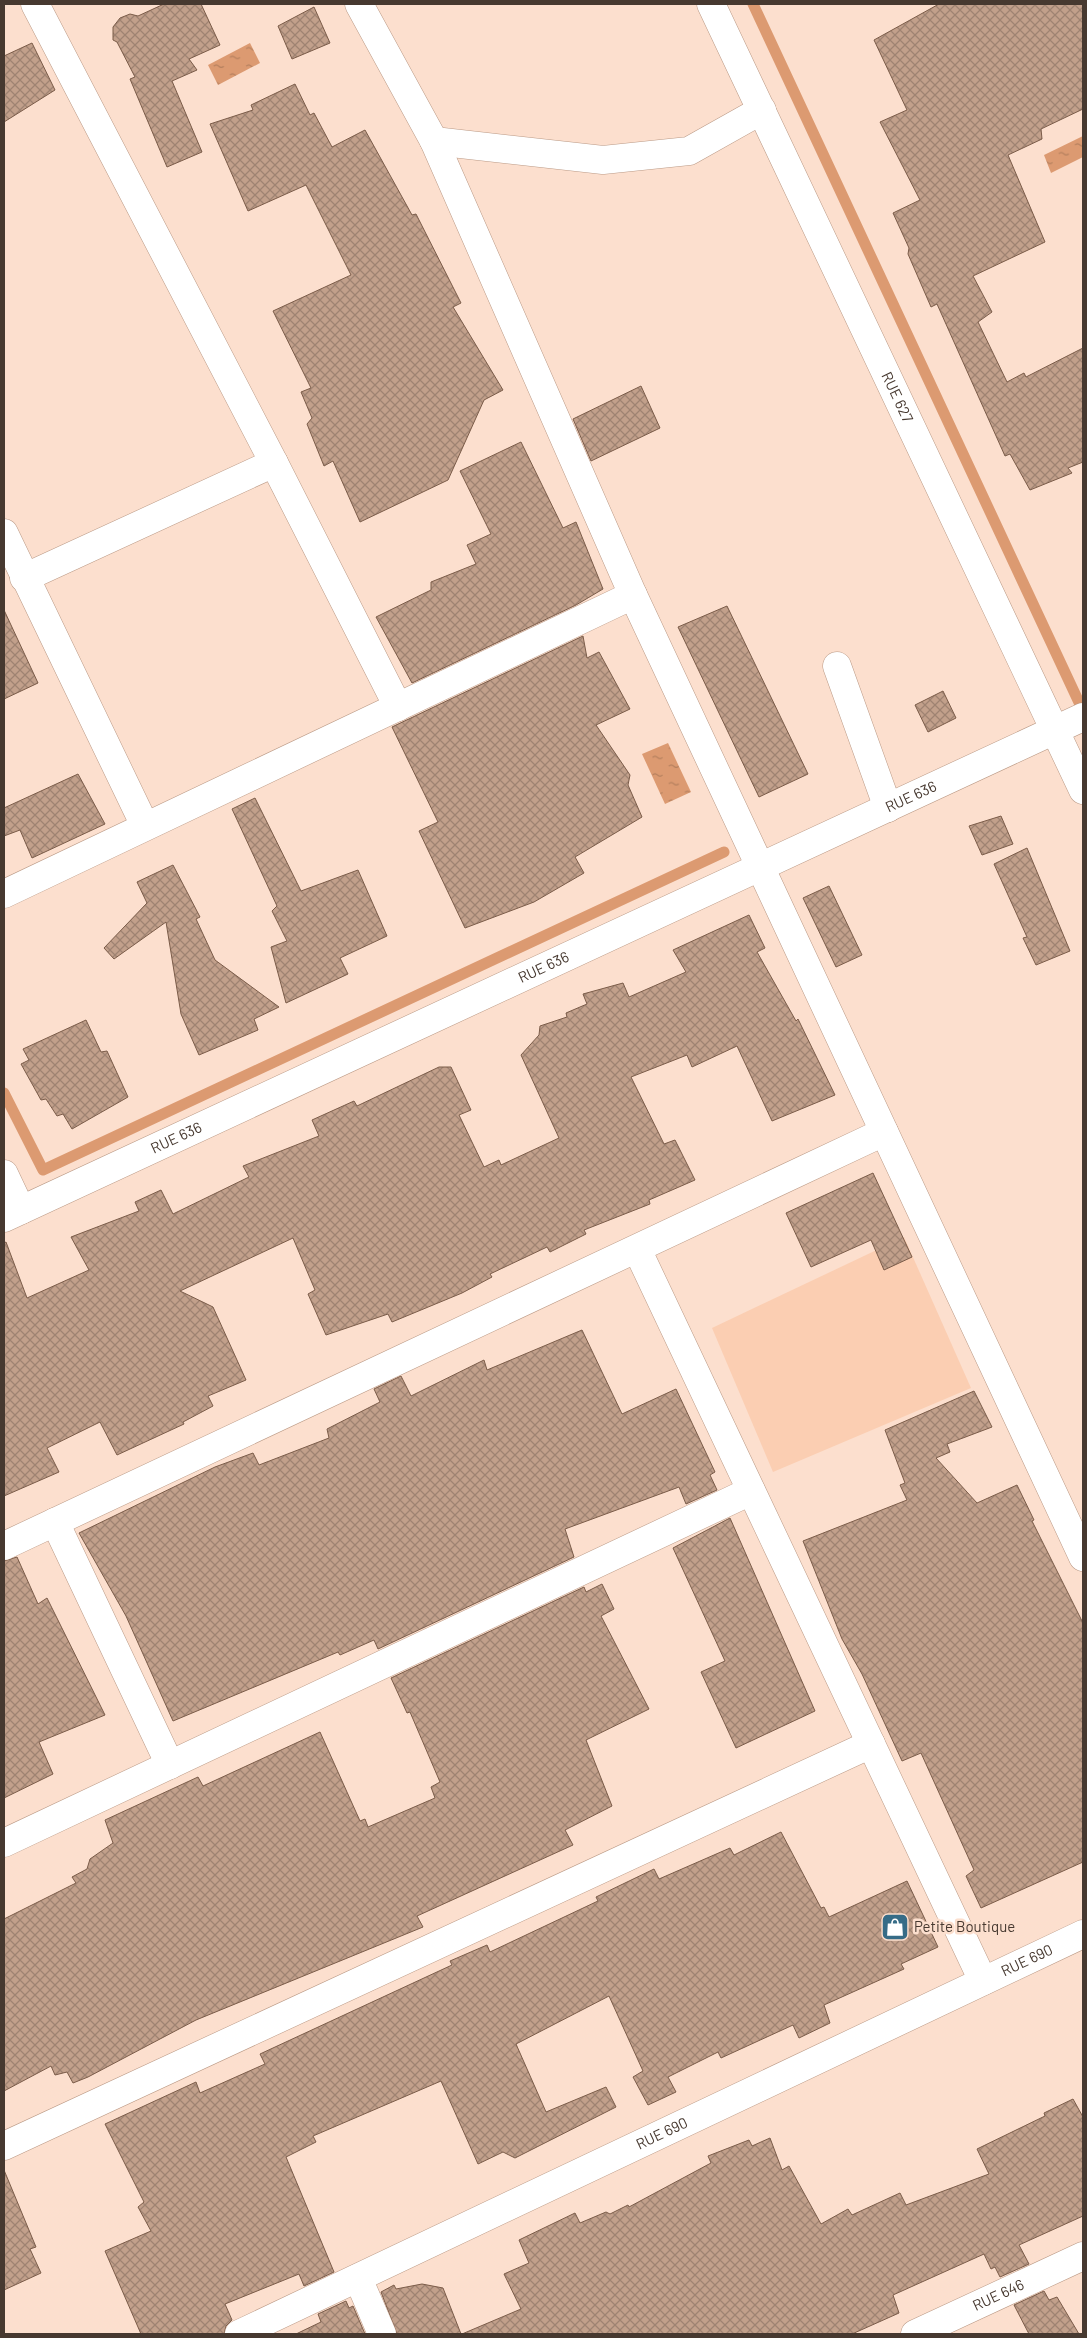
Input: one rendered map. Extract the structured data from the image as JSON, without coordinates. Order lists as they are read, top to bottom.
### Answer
{
  "streets": {
    "street": [
      "RUE 627",
      "RUE 636",
      "RUE 690",
      "RUE 646"
    ]
  },
  "crossings": [
    ["RUE 627", "RUE 636"]
  ],
  "places": {
    "shop": ["Petite Boutique"]
  }
}
